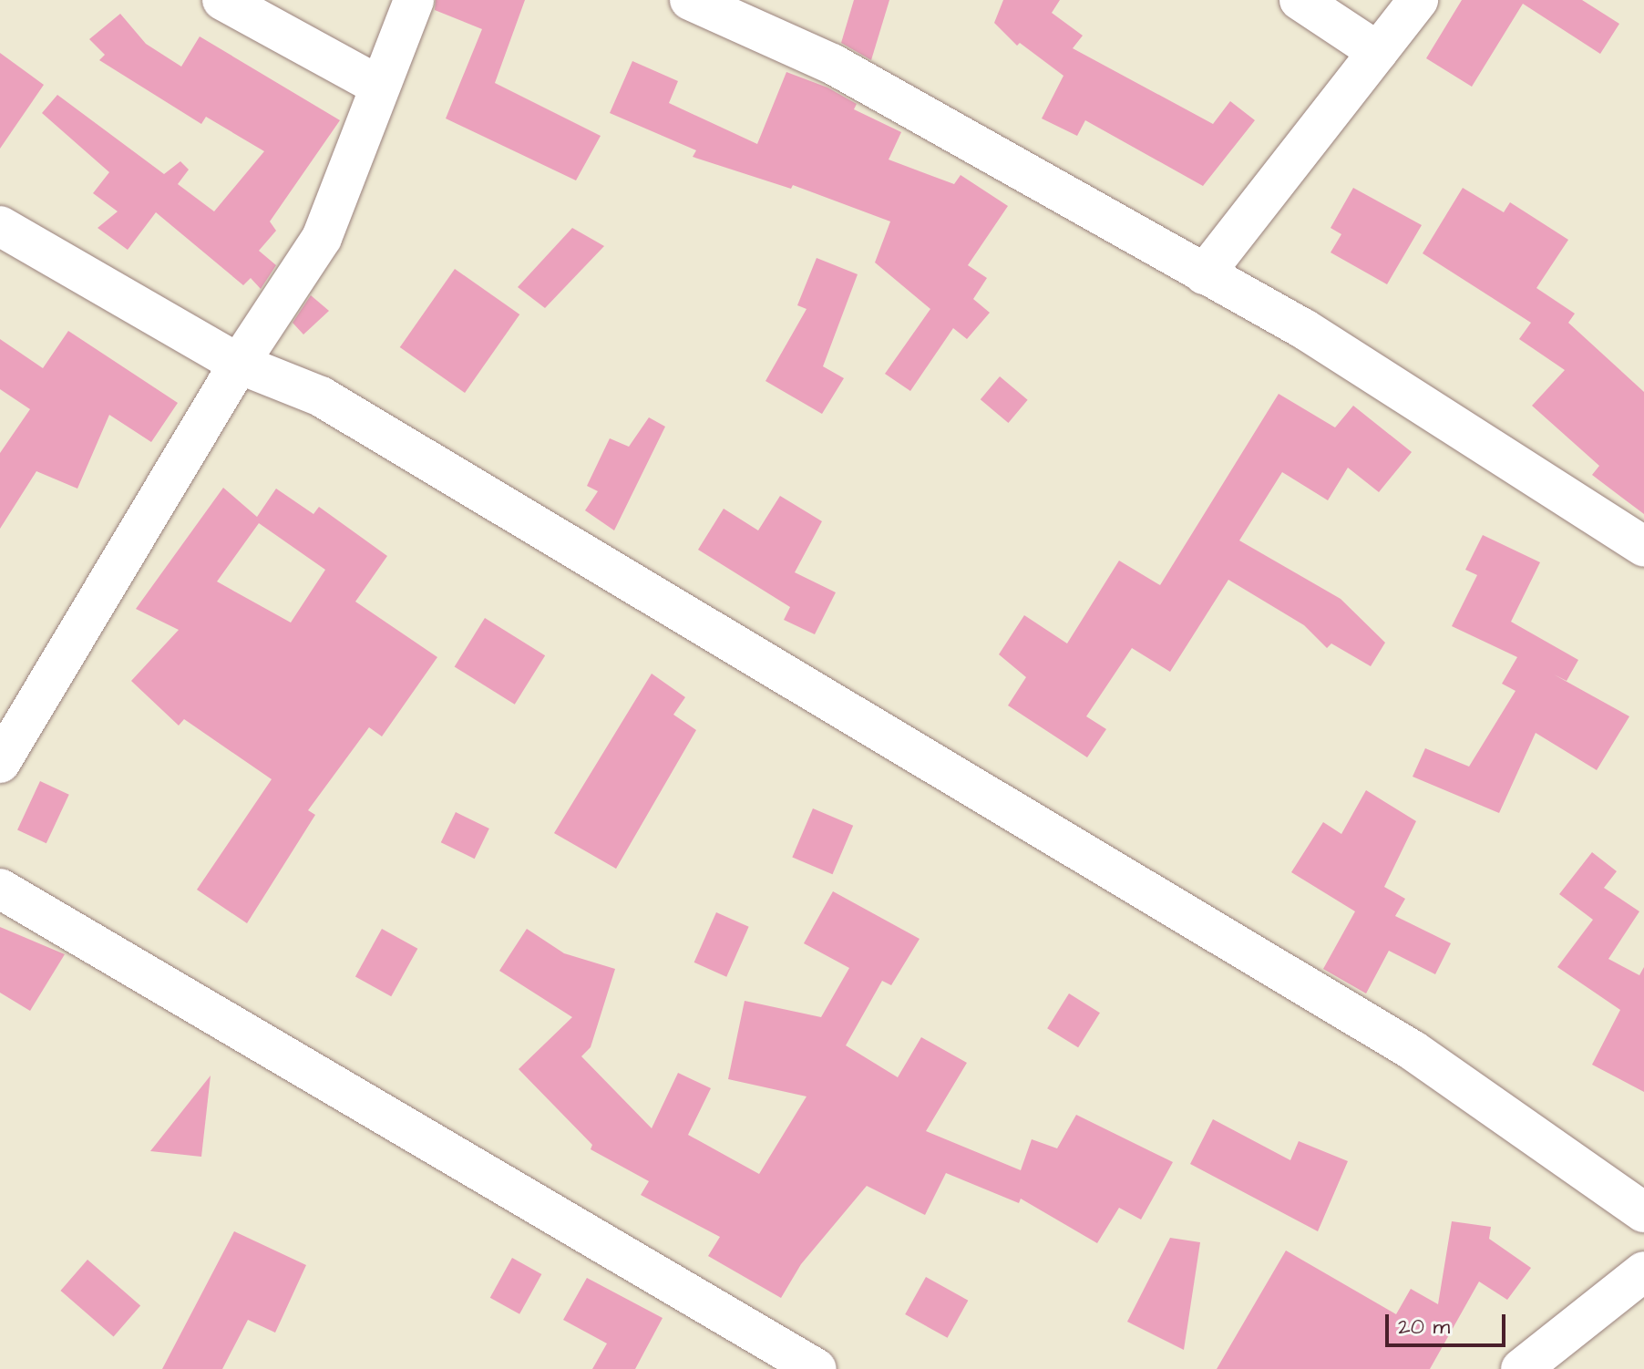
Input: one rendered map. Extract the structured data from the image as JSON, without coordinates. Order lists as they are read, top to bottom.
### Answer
{
  "scale_bar": "20 m"
}
